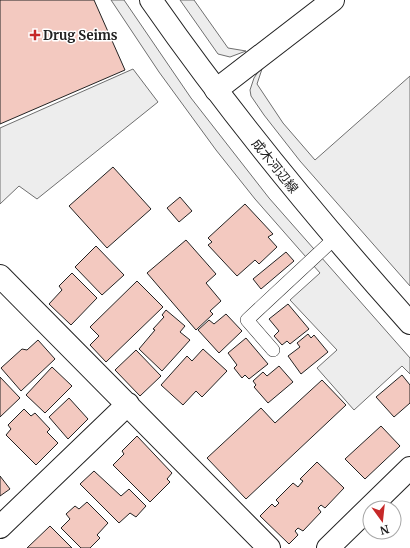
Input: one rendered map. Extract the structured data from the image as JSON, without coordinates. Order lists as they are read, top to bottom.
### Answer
{
  "streets": {
    "street": ["成木河辺線"]
  },
  "places": {
    "health": ["Drug Seims"]
  },
  "north": "bottom"
}
